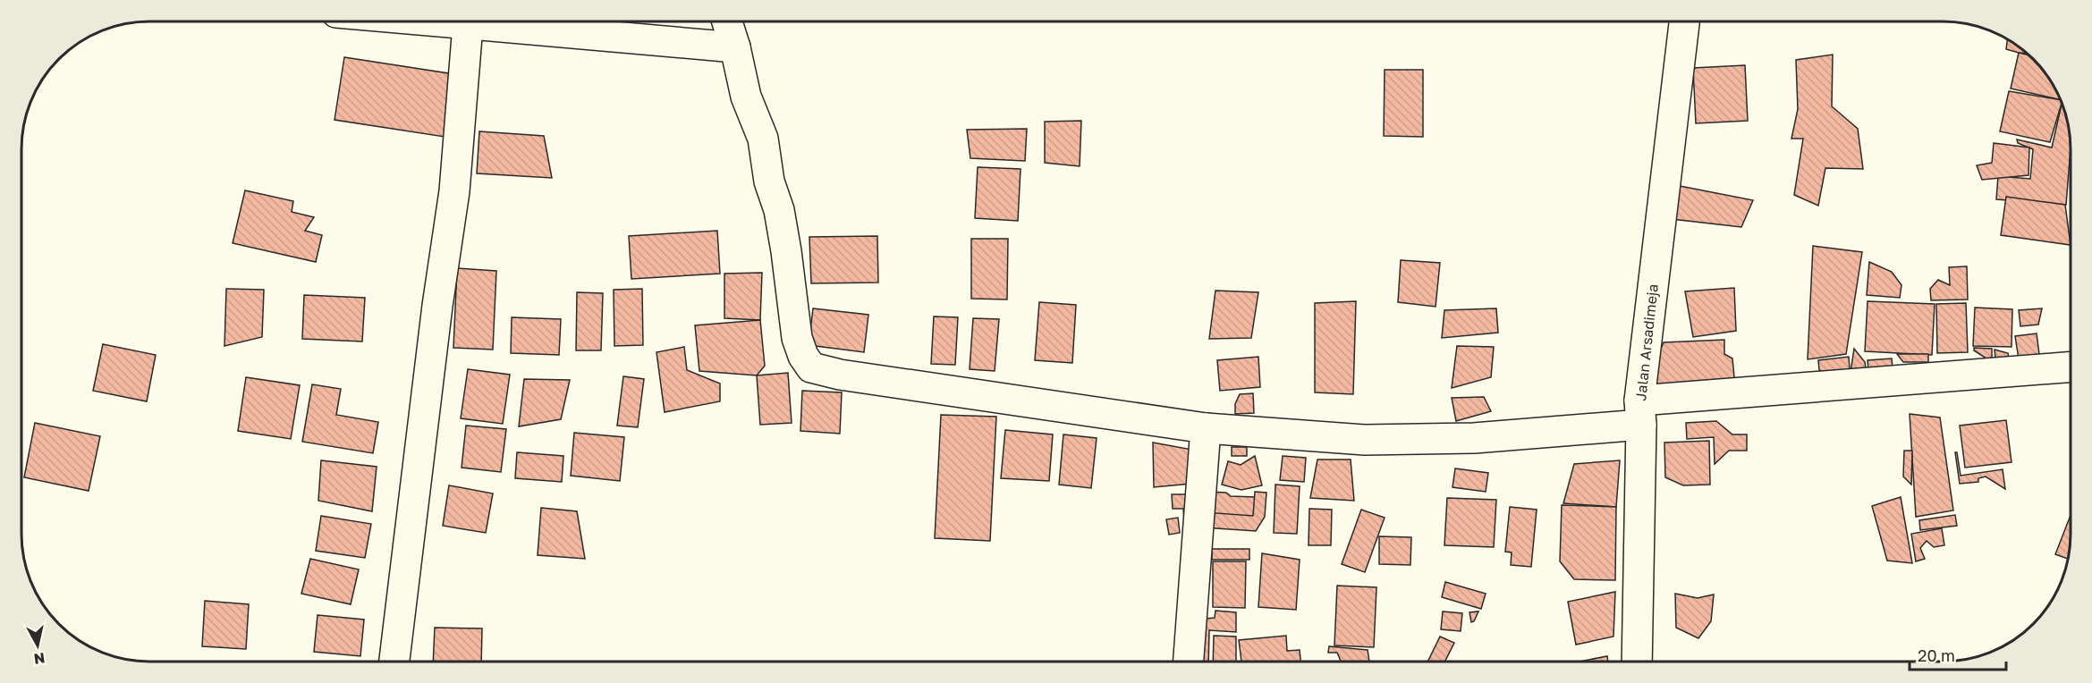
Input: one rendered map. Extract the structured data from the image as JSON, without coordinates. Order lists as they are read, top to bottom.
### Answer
{
  "streets": {
    "street": ["Jalan Arsadimeja"]
  },
  "scale_bar": "20 m",
  "north": "bottom"
}
